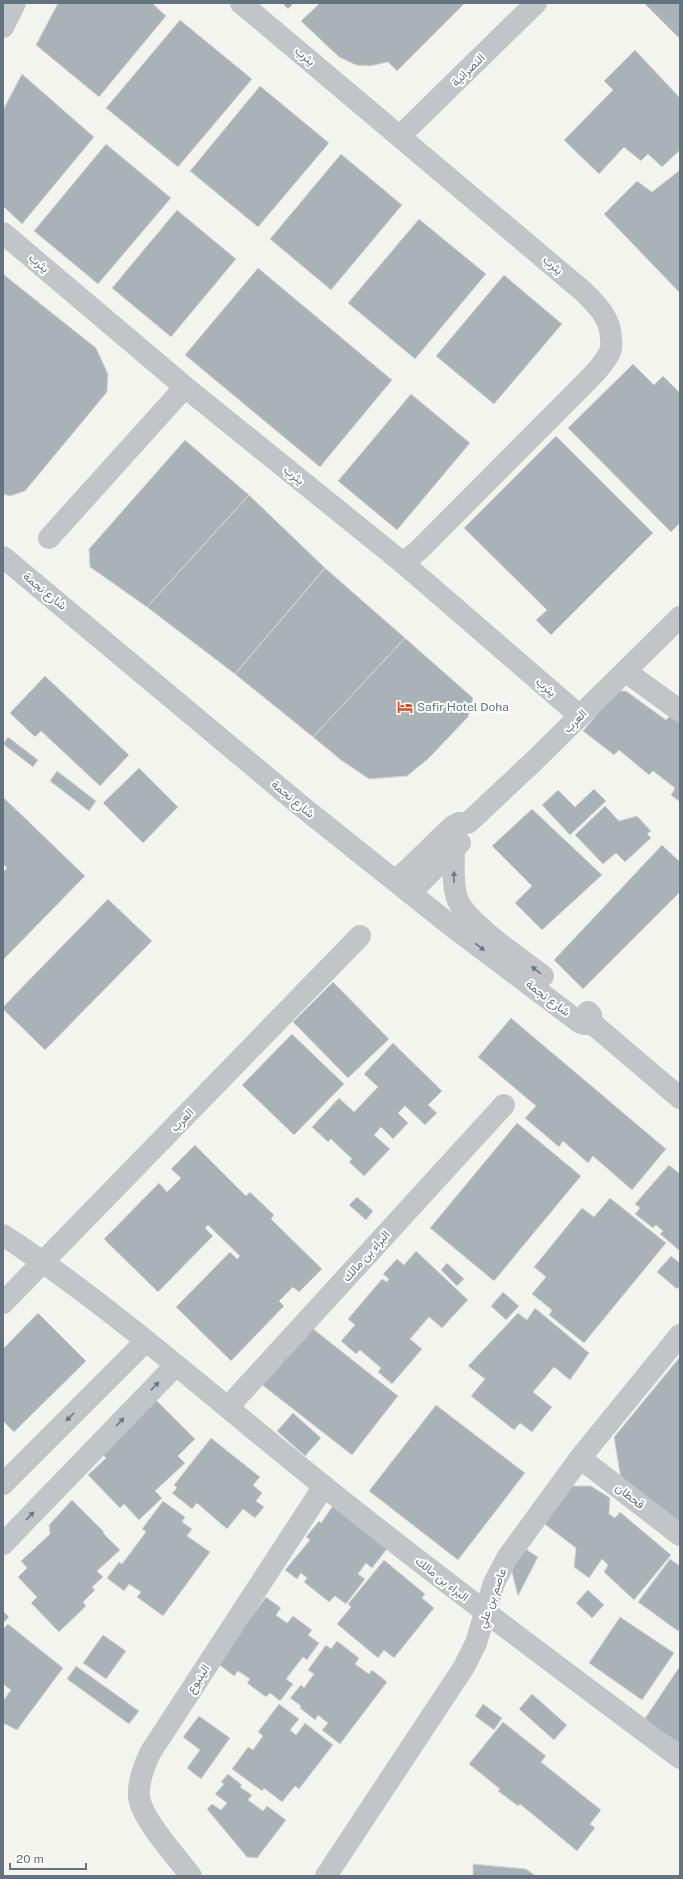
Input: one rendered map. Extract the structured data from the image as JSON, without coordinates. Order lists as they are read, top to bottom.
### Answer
{
  "streets": {
    "street": [
      "يثرب",
      "النصرانية",
      "شارع نجمة",
      "العرب",
      "البراء بن مالك",
      "قحطان",
      "عاصم بن علي",
      "الينبوع"
    ]
  },
  "crossings": [
    ["يثرب", "النصرانية"],
    ["يثرب", "العرب"],
    ["شارع نجمة", "العرب"],
    ["العرب", "البراء بن مالك"],
    ["البراء بن مالك", "عاصم بن علي"],
    ["البراء بن مالك", "الينبوع"],
    ["قحطان", "عاصم بن علي"]
  ],
  "places": {
    "hotel": ["Safir Hotel Doha"]
  },
  "scale_bar": "20 m"
}
